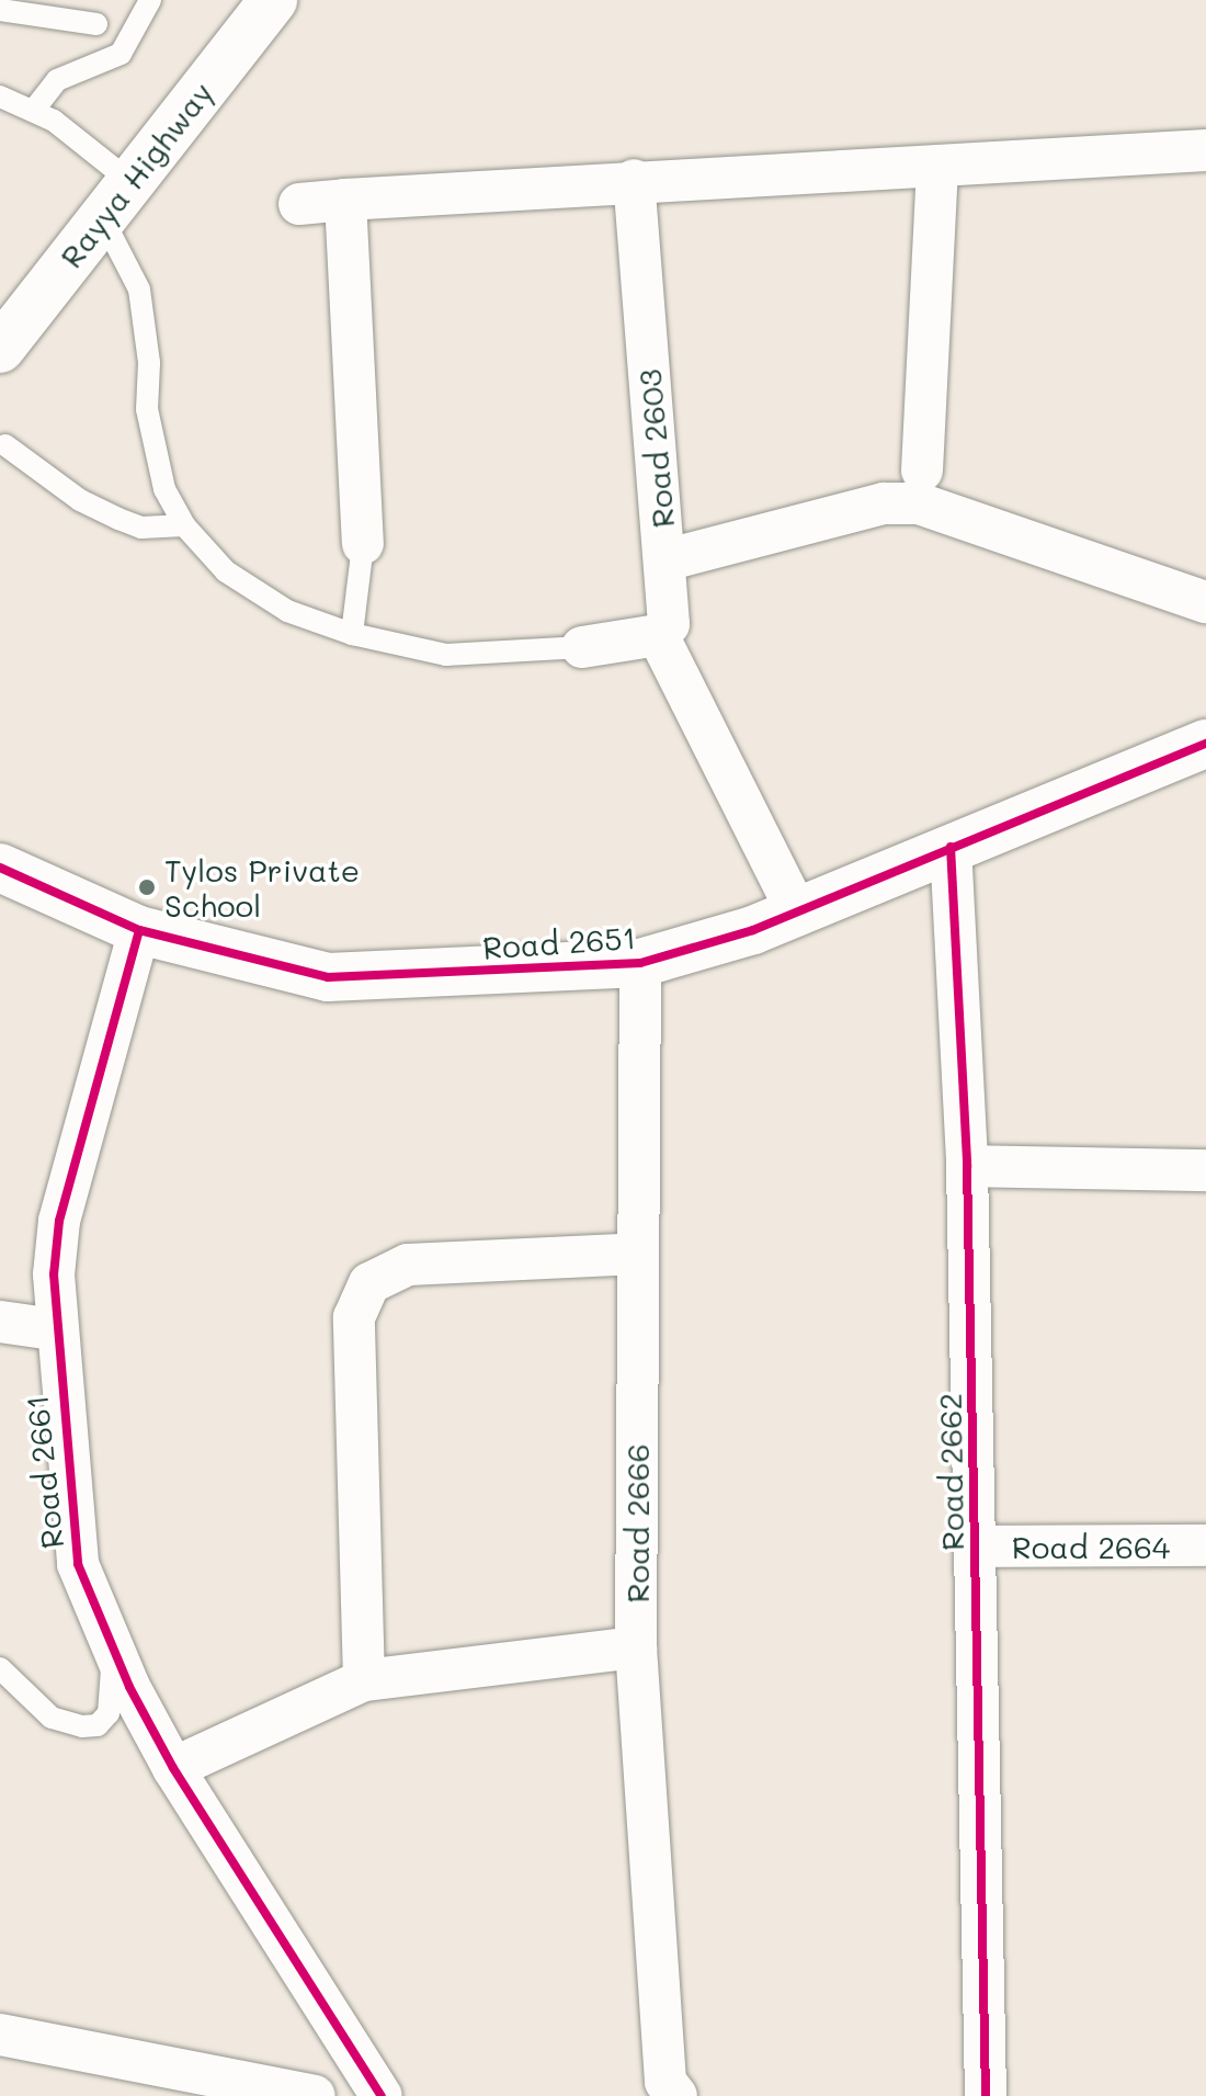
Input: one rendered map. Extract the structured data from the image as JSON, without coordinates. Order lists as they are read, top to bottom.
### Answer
{
  "streets": {
    "street": [
      "Rayya Highway",
      "Road 2603",
      "Road 2651",
      "Road 2661",
      "Road 2662",
      "Road 2666",
      "Road 2664"
    ]
  },
  "crossings": [
    ["Road 2651", "Road 2661"],
    ["Road 2651", "Road 2662"],
    ["Road 2651", "Road 2666"],
    ["Road 2662", "Road 2664"]
  ],
  "places": ["Tylos Private School"]
}
